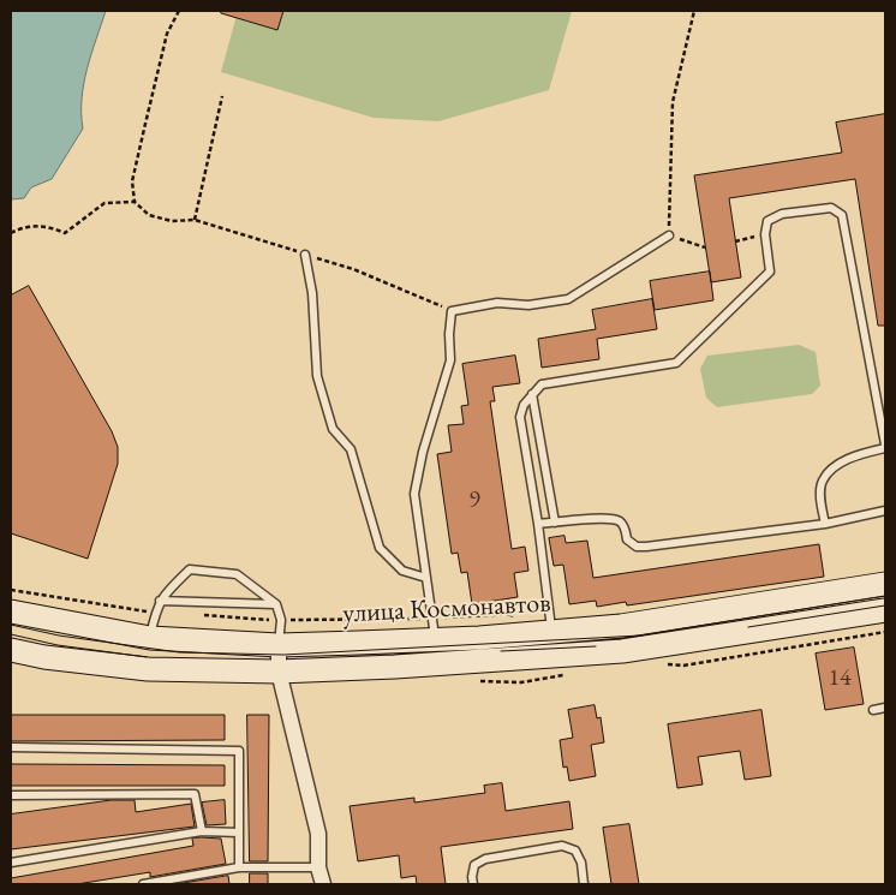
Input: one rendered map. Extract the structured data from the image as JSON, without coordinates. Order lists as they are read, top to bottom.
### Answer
{
  "streets": {
    "main road": ["улица Космонавтов"]
  },
  "house_numbers": ["9", "14"]
}
